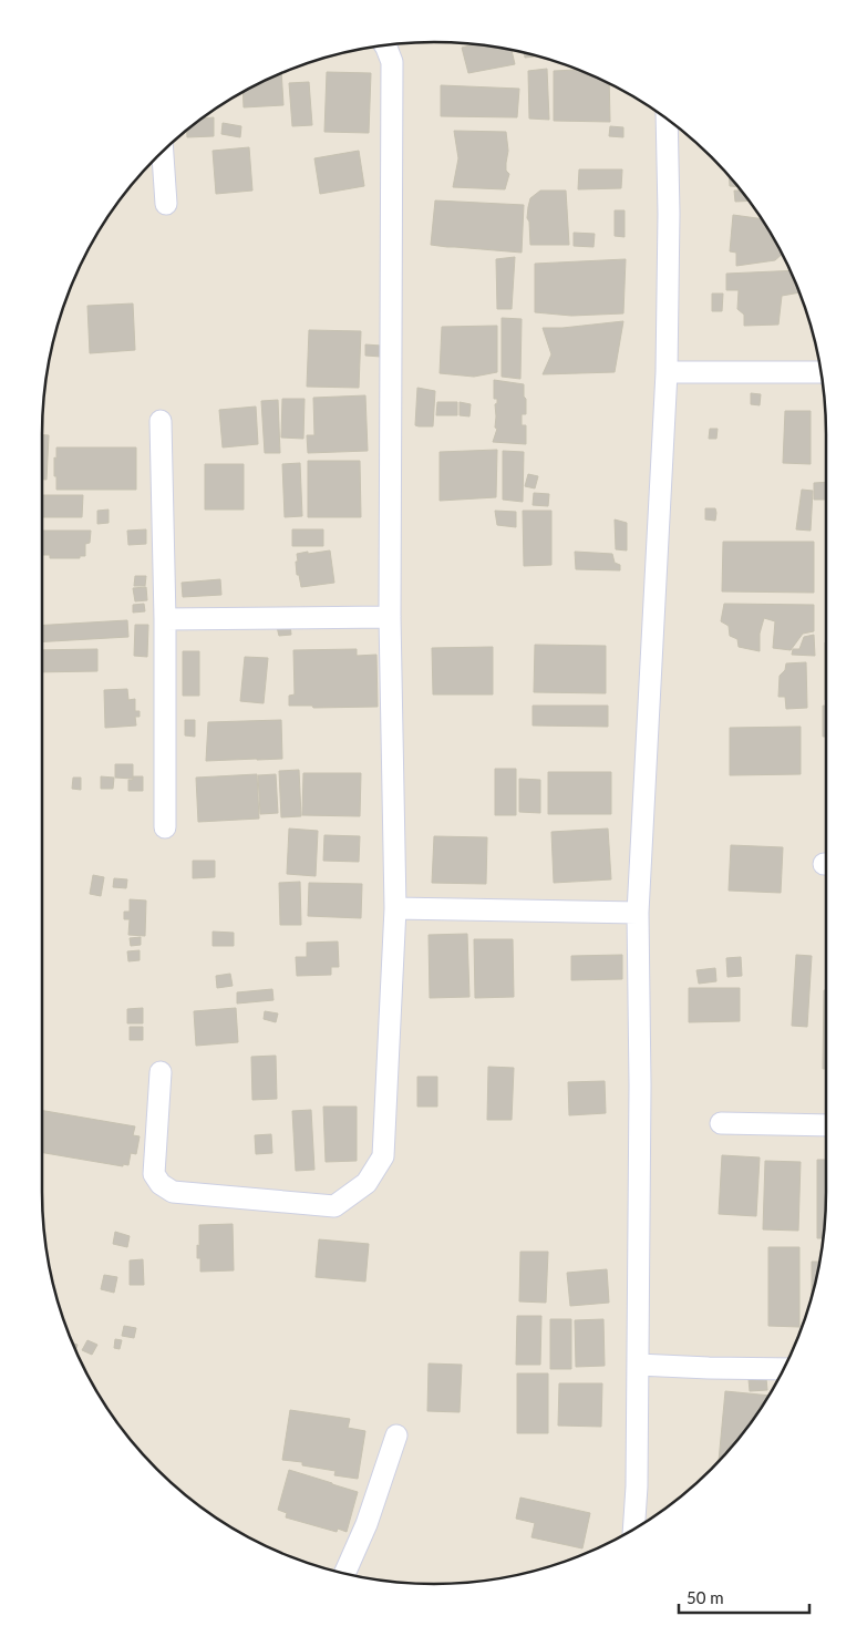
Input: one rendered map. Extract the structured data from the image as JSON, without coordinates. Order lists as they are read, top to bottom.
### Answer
{
  "scale_bar": "50 m"
}
